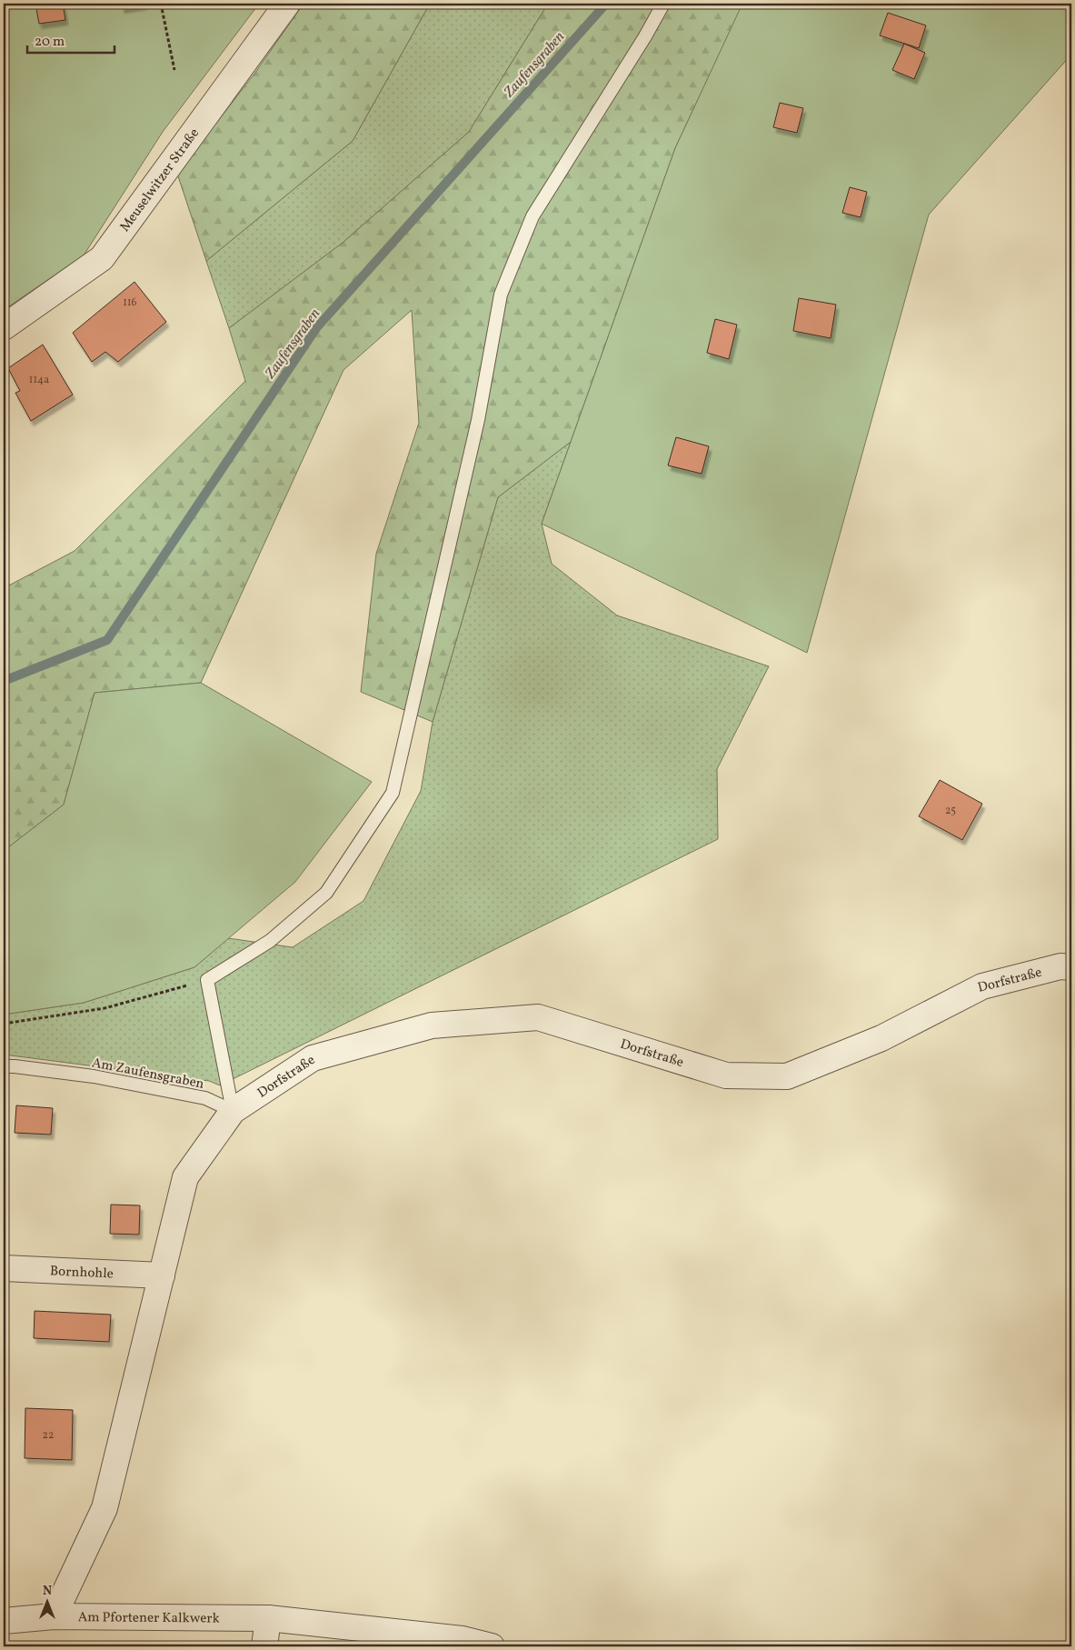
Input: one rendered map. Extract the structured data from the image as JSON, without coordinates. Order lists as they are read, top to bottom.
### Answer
{
  "streets": {
    "street": [
      "Meuselwitzer Straße",
      "Dorfstraße",
      "Bornhohle",
      "Am Pfortener Kalkwerk"
    ],
    "lane": ["Am Zaufensgraben"]
  },
  "crossings": [
    ["Dorfstraße", "Am Zaufensgraben"]
  ],
  "water": ["Zaufensgraben"],
  "house_numbers": [
    "116",
    "114a",
    "25",
    "22"
  ],
  "scale_bar": "20 m",
  "north": "top"
}
